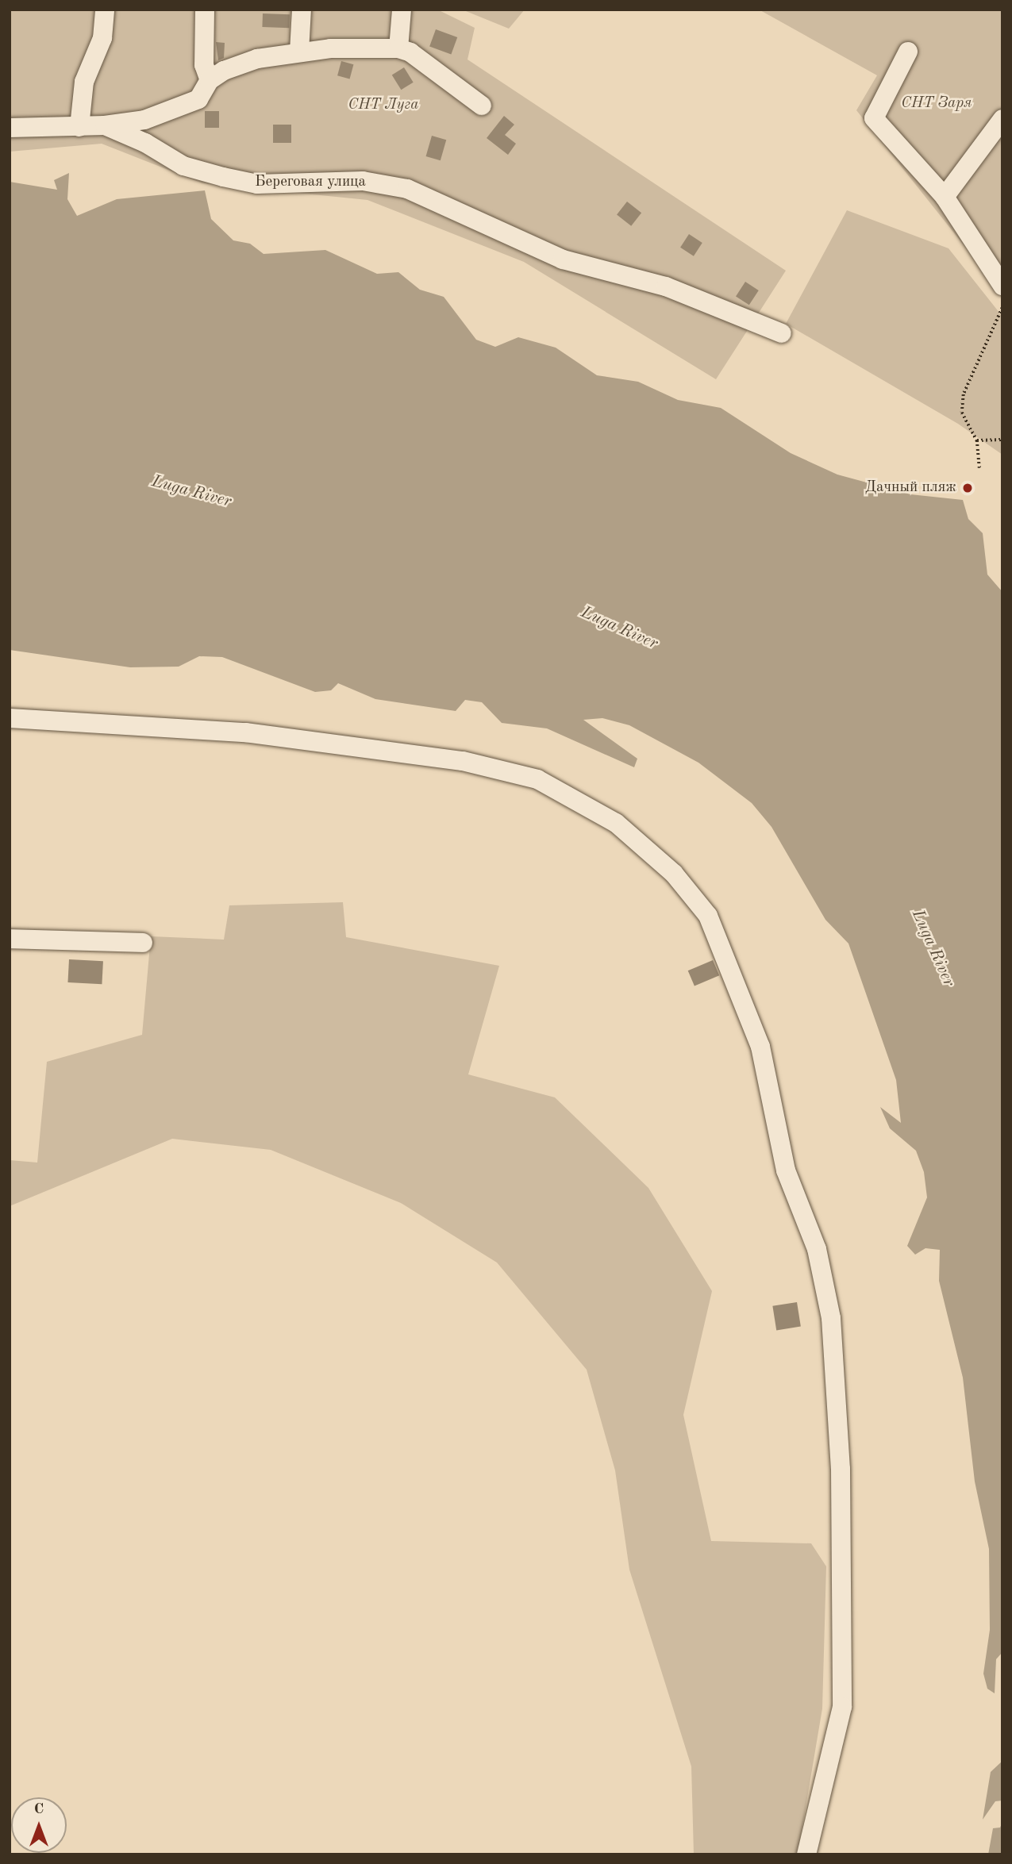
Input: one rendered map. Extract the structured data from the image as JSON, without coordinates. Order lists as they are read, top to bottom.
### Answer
{
  "streets": {
    "street": ["Береговая улица"]
  },
  "water": ["Luga River"],
  "parks": ["СНТ Заря", "СНТ Луга"],
  "places": ["Дачный пляж"],
  "north": "top"
}
